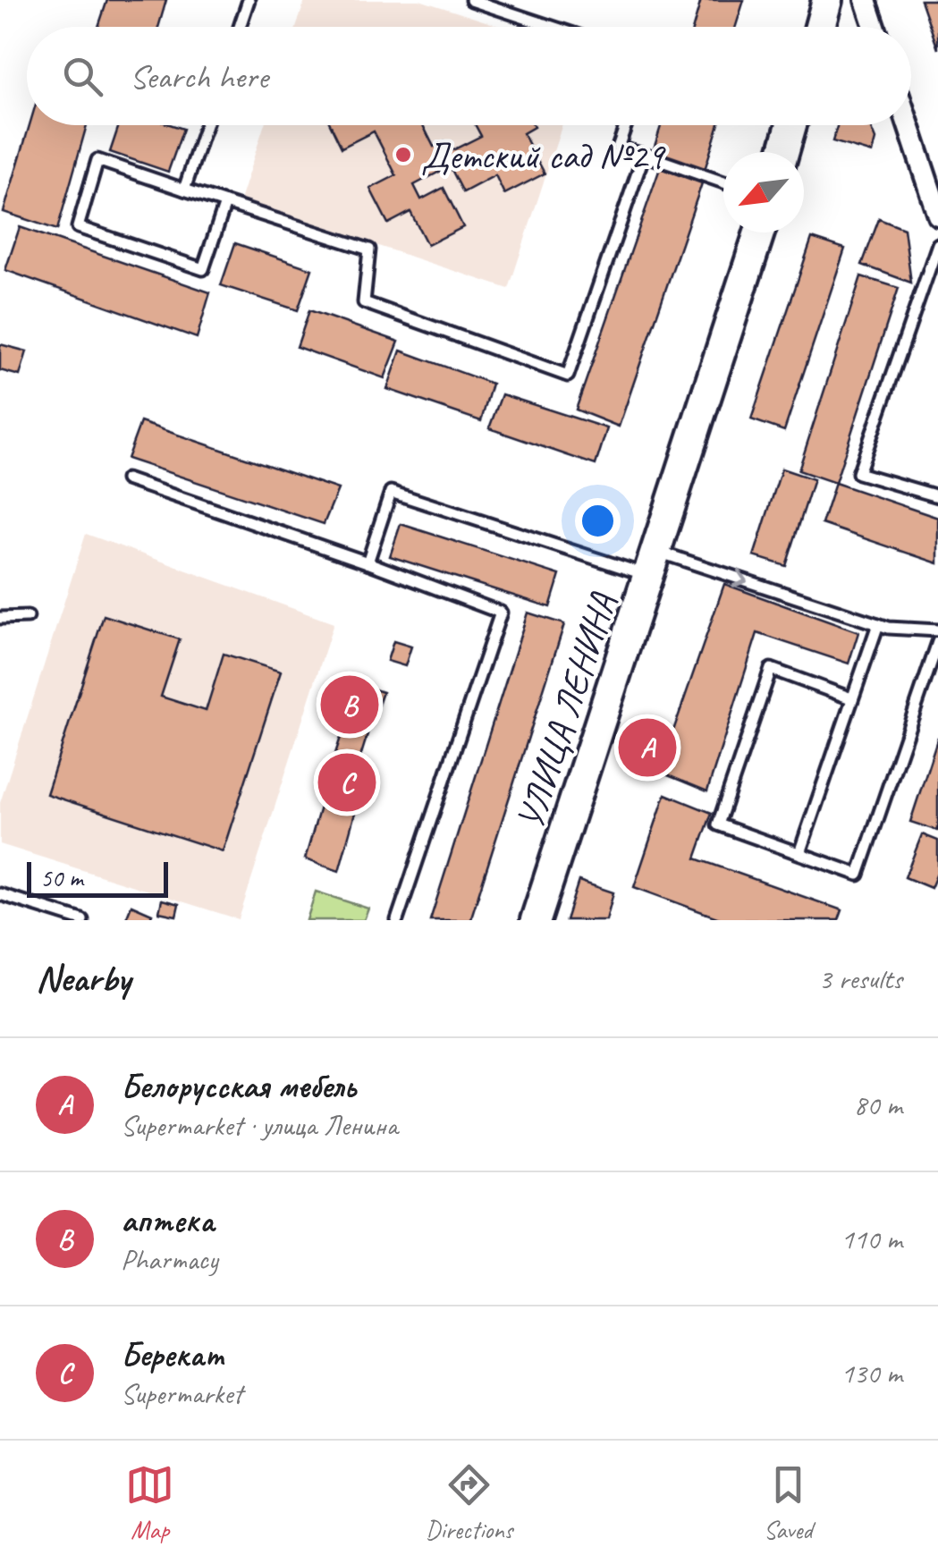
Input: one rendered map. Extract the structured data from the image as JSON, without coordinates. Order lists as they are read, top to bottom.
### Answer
{
  "streets": {
    "street": ["УЛИЦА ЛЕНИНА"]
  },
  "places": ["Детский сад №29"],
  "scale_bar": "50 m",
  "north": "bottom left",
  "page": {
    "search": "Search here",
    "pins": ["B", "A", "C"],
    "scale": "50 m",
    "heading": ["Nearby", "3 results"],
    "list": [
      {
        "mark": "A",
        "name": "Белорусская мебель",
        "note": "Supermarket · улица Ленина",
        "value": "80 m"
      },
      {
        "mark": "B",
        "name": "аптека",
        "note": "Pharmacy",
        "value": "110 m"
      },
      {
        "mark": "C",
        "name": "Берекат",
        "note": "Supermarket",
        "value": "130 m"
      }
    ],
    "nav": ["Map", "Directions", "Saved"]
  }
}
